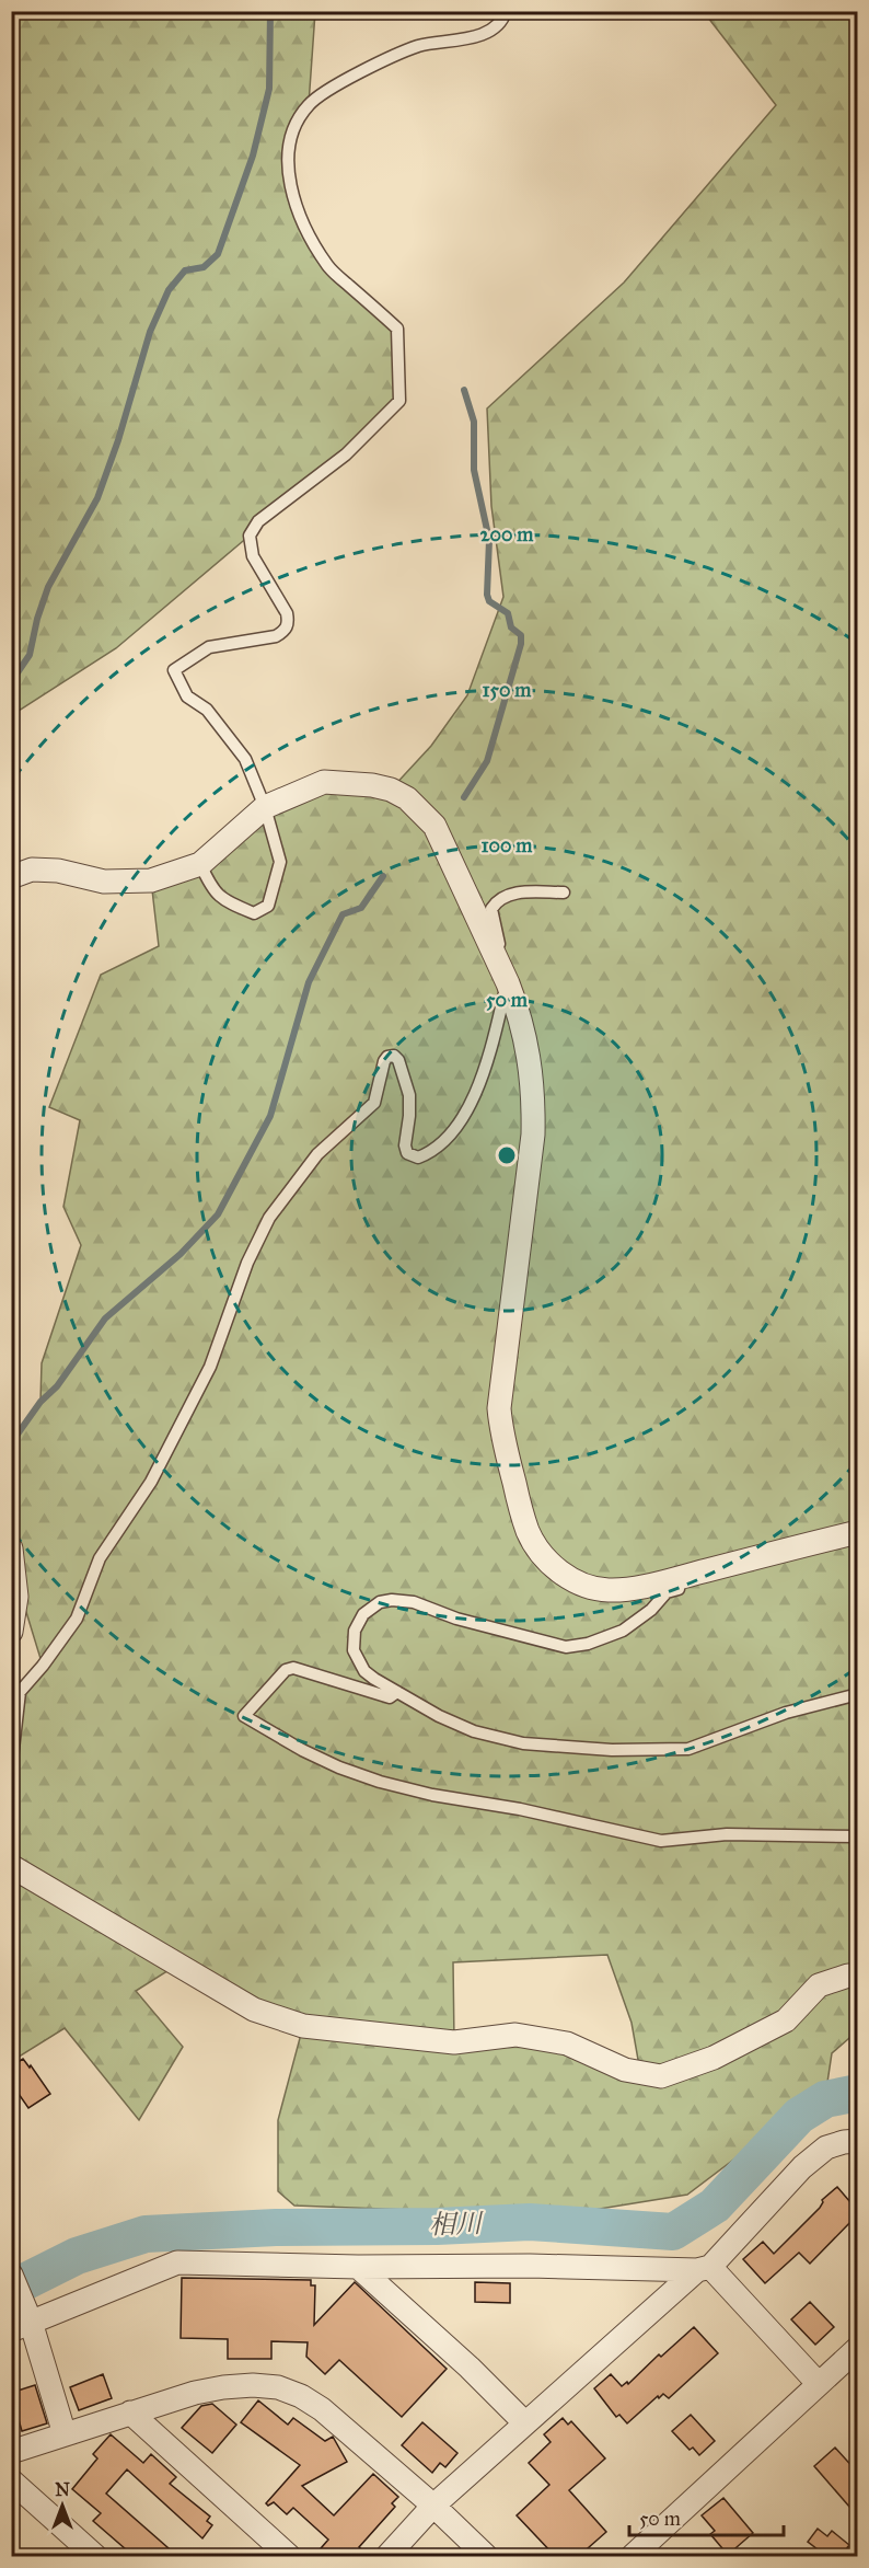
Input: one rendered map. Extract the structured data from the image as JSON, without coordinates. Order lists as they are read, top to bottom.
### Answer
{
  "water": ["相川"],
  "scale_bar": "50 m",
  "north": "top",
  "rings": [
    "200 m",
    "150 m",
    "100 m",
    "50 m"
  ]
}
